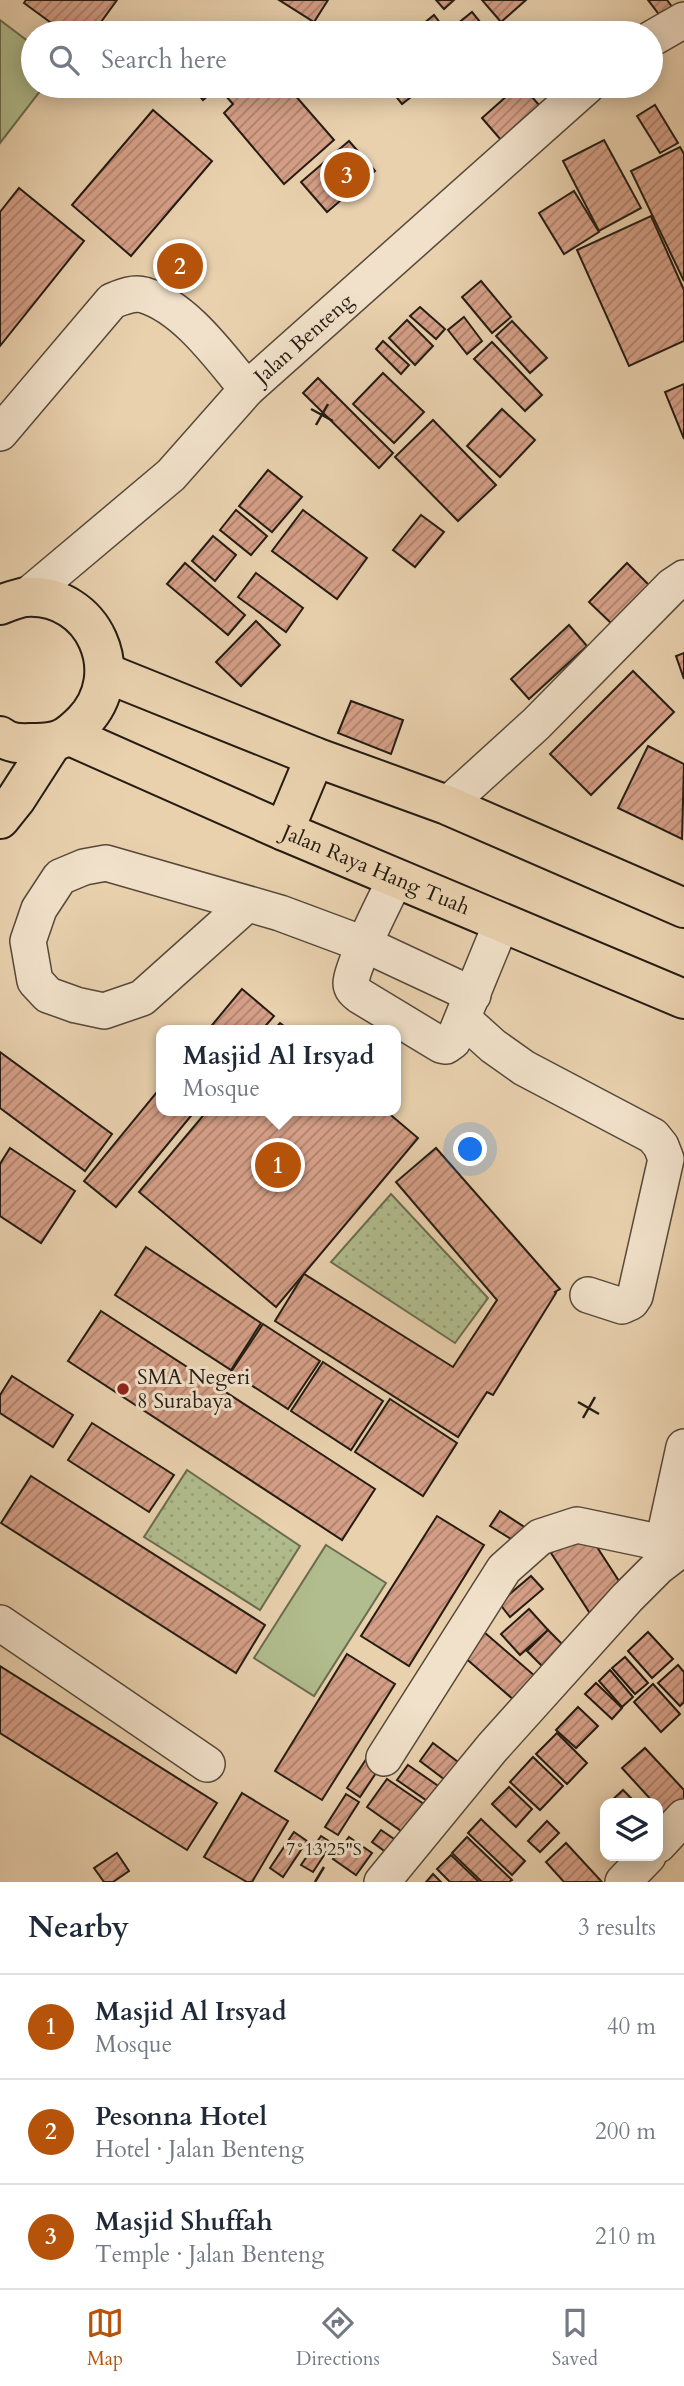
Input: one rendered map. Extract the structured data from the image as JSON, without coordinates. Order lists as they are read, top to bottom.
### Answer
{
  "streets": {
    "highway": ["Jalan Raya Hang Tuah"],
    "street": ["Jalan Benteng"]
  },
  "places": ["SMA Negeri 8 Surabaya"],
  "page": {
    "search": "Search here",
    "pins": ["3", "2", "1"],
    "popup": ["Masjid Al Irsyad", "Mosque"],
    "heading": ["Nearby", "3 results"],
    "list": [
      {
        "mark": "1",
        "name": "Masjid Al Irsyad",
        "note": "Mosque",
        "value": "40 m"
      },
      {
        "mark": "2",
        "name": "Pesonna Hotel",
        "note": "Hotel · Jalan Benteng",
        "value": "200 m"
      },
      {
        "mark": "3",
        "name": "Masjid Shuffah",
        "note": "Temple · Jalan Benteng",
        "value": "210 m"
      }
    ],
    "nav": ["Map", "Directions", "Saved"]
  },
  "coordinates": ["7°13'25\"S"]
}
